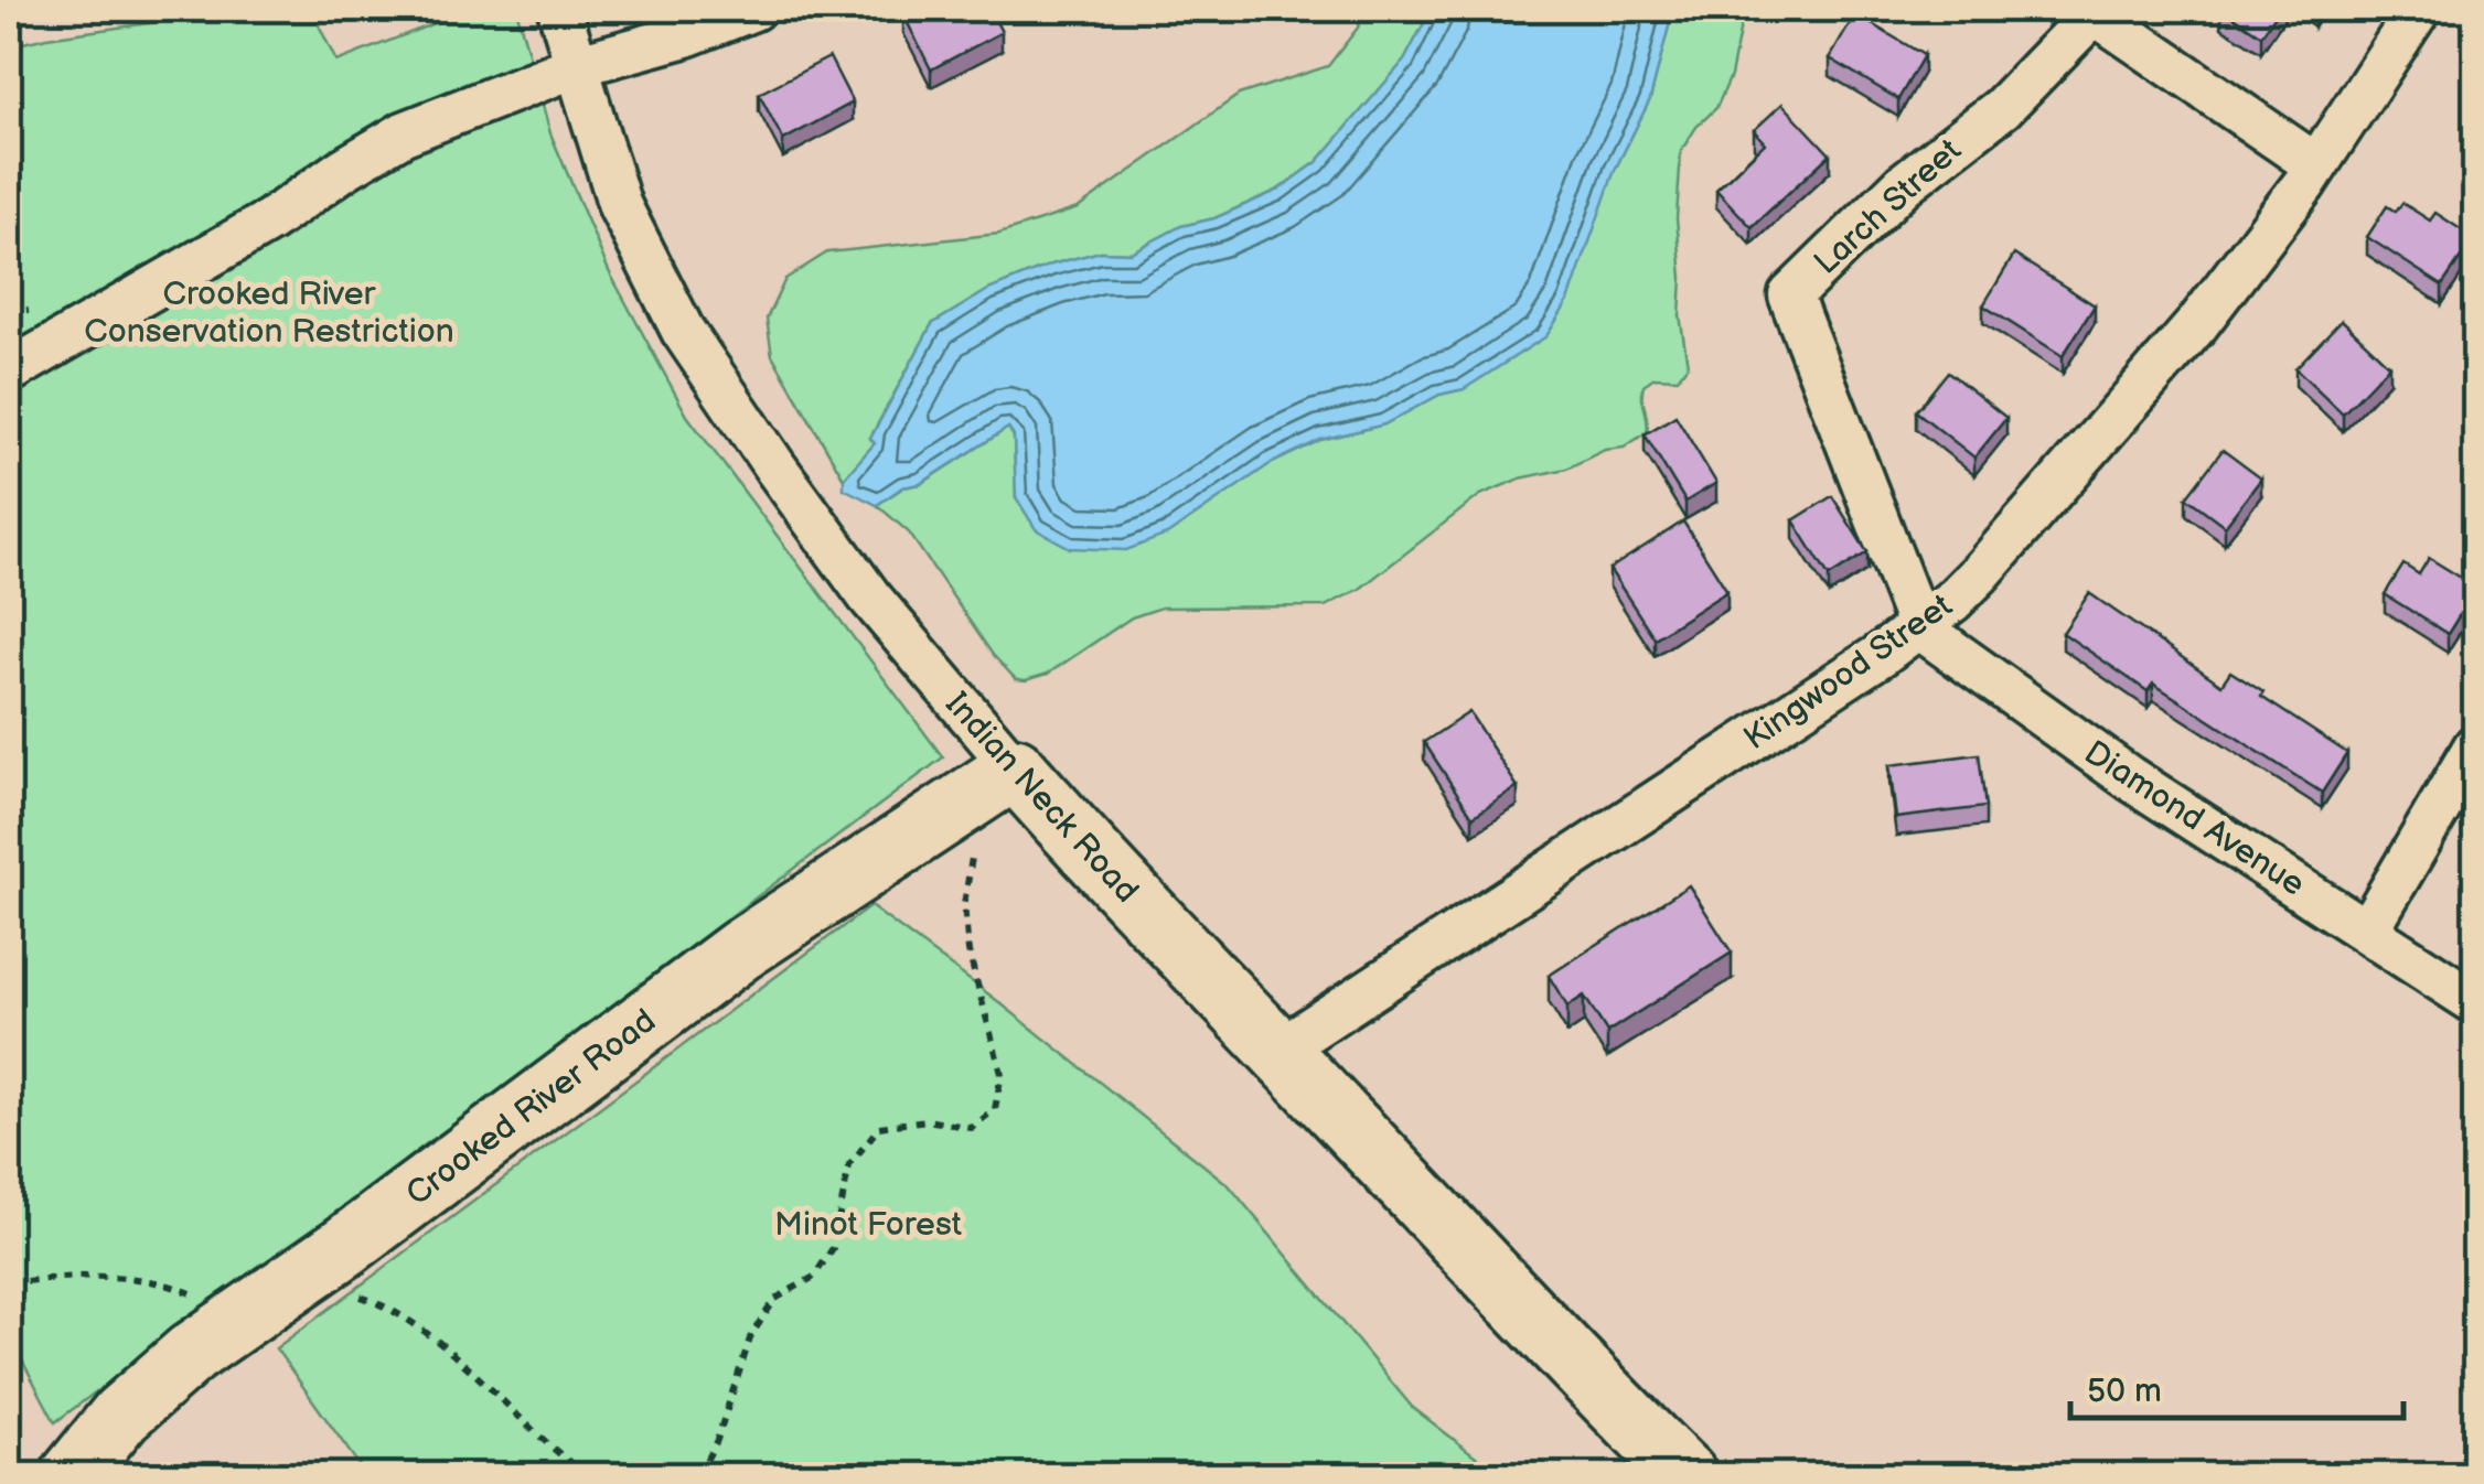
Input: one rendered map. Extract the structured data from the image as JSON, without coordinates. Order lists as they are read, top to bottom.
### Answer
{
  "streets": {
    "street": [
      "Larch Street",
      "Kingwood Street",
      "Indian Neck Road",
      "Diamond Avenue",
      "Crooked River Road"
    ]
  },
  "crossings": [
    ["Larch Street", "Kingwood Street"],
    ["Larch Street", "Diamond Avenue"],
    ["Kingwood Street", "Indian Neck Road"],
    ["Kingwood Street", "Diamond Avenue"],
    ["Indian Neck Road", "Crooked River Road"]
  ],
  "parks": ["Crooked River Conservation Restriction", "Minot Forest"],
  "scale_bar": "50 m"
}
